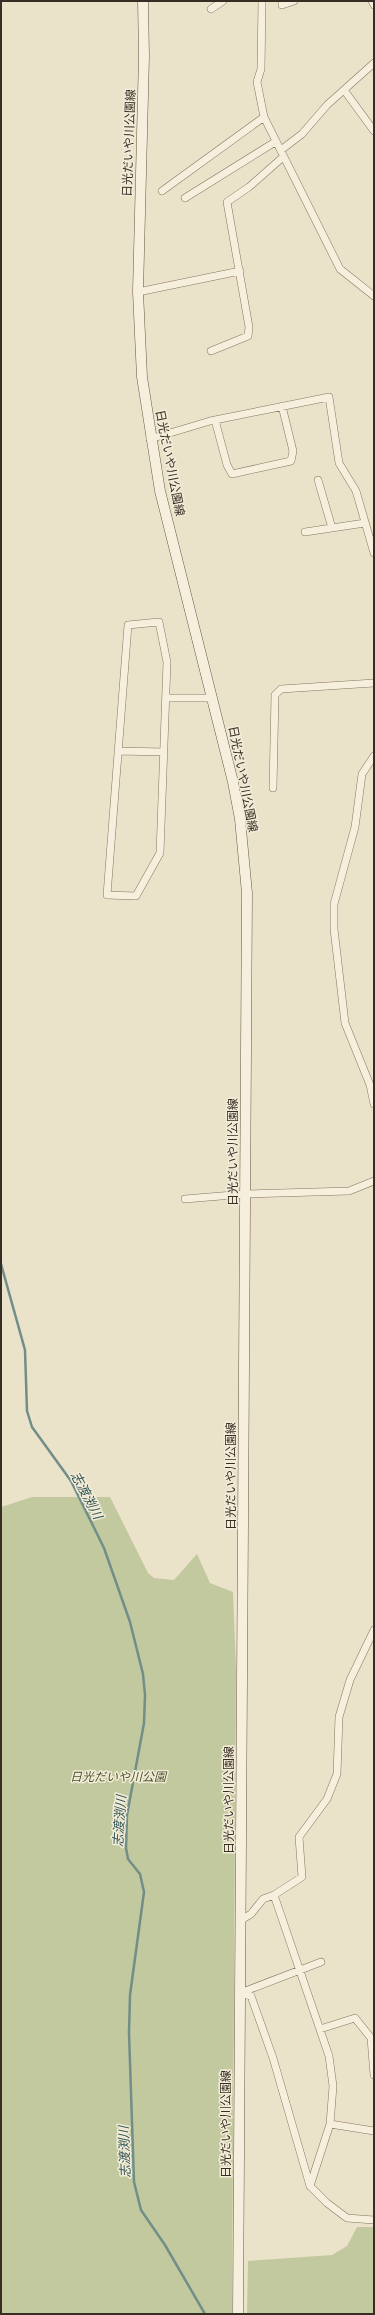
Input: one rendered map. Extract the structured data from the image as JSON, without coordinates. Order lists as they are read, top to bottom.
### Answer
{
  "streets": {
    "main road": ["日光だいや川公園線"]
  },
  "water": ["志渡渕川"],
  "parks": ["日光だいや川公園"]
}
